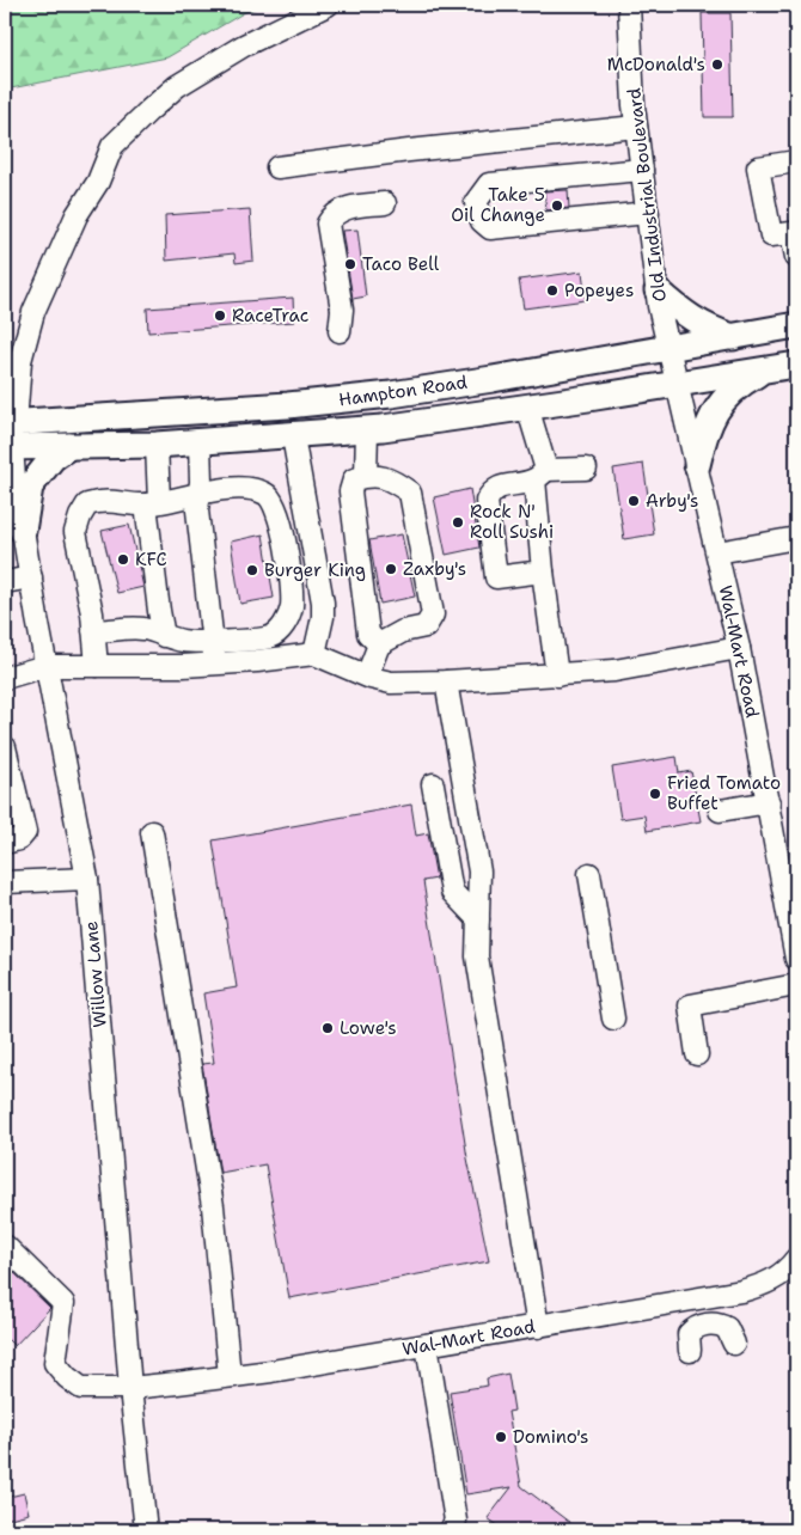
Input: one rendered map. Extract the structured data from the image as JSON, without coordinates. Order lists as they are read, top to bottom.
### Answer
{
  "streets": {
    "main road": ["Hampton Road"],
    "street": ["Old Industrial Boulevard", "Wal-Mart Road", "Willow Lane"]
  },
  "crossings": [
    ["Old Industrial Boulevard", "Hampton Road"],
    ["Old Industrial Boulevard", "Wal-Mart Road"],
    ["Hampton Road", "Wal-Mart Road"],
    ["Hampton Road", "Willow Lane"],
    ["Wal-Mart Road", "Willow Lane"]
  ],
  "places": [
    "McDonald's",
    "Take 5 Oil Change",
    "Taco Bell",
    "Popeyes",
    "RaceTrac",
    "Arby's",
    "Rock N' Roll Sushi",
    "KFC",
    "Zaxby's",
    "Burger King",
    "Fried Tomato Buffet",
    "Lowe's",
    "Domino's"
  ]
}
